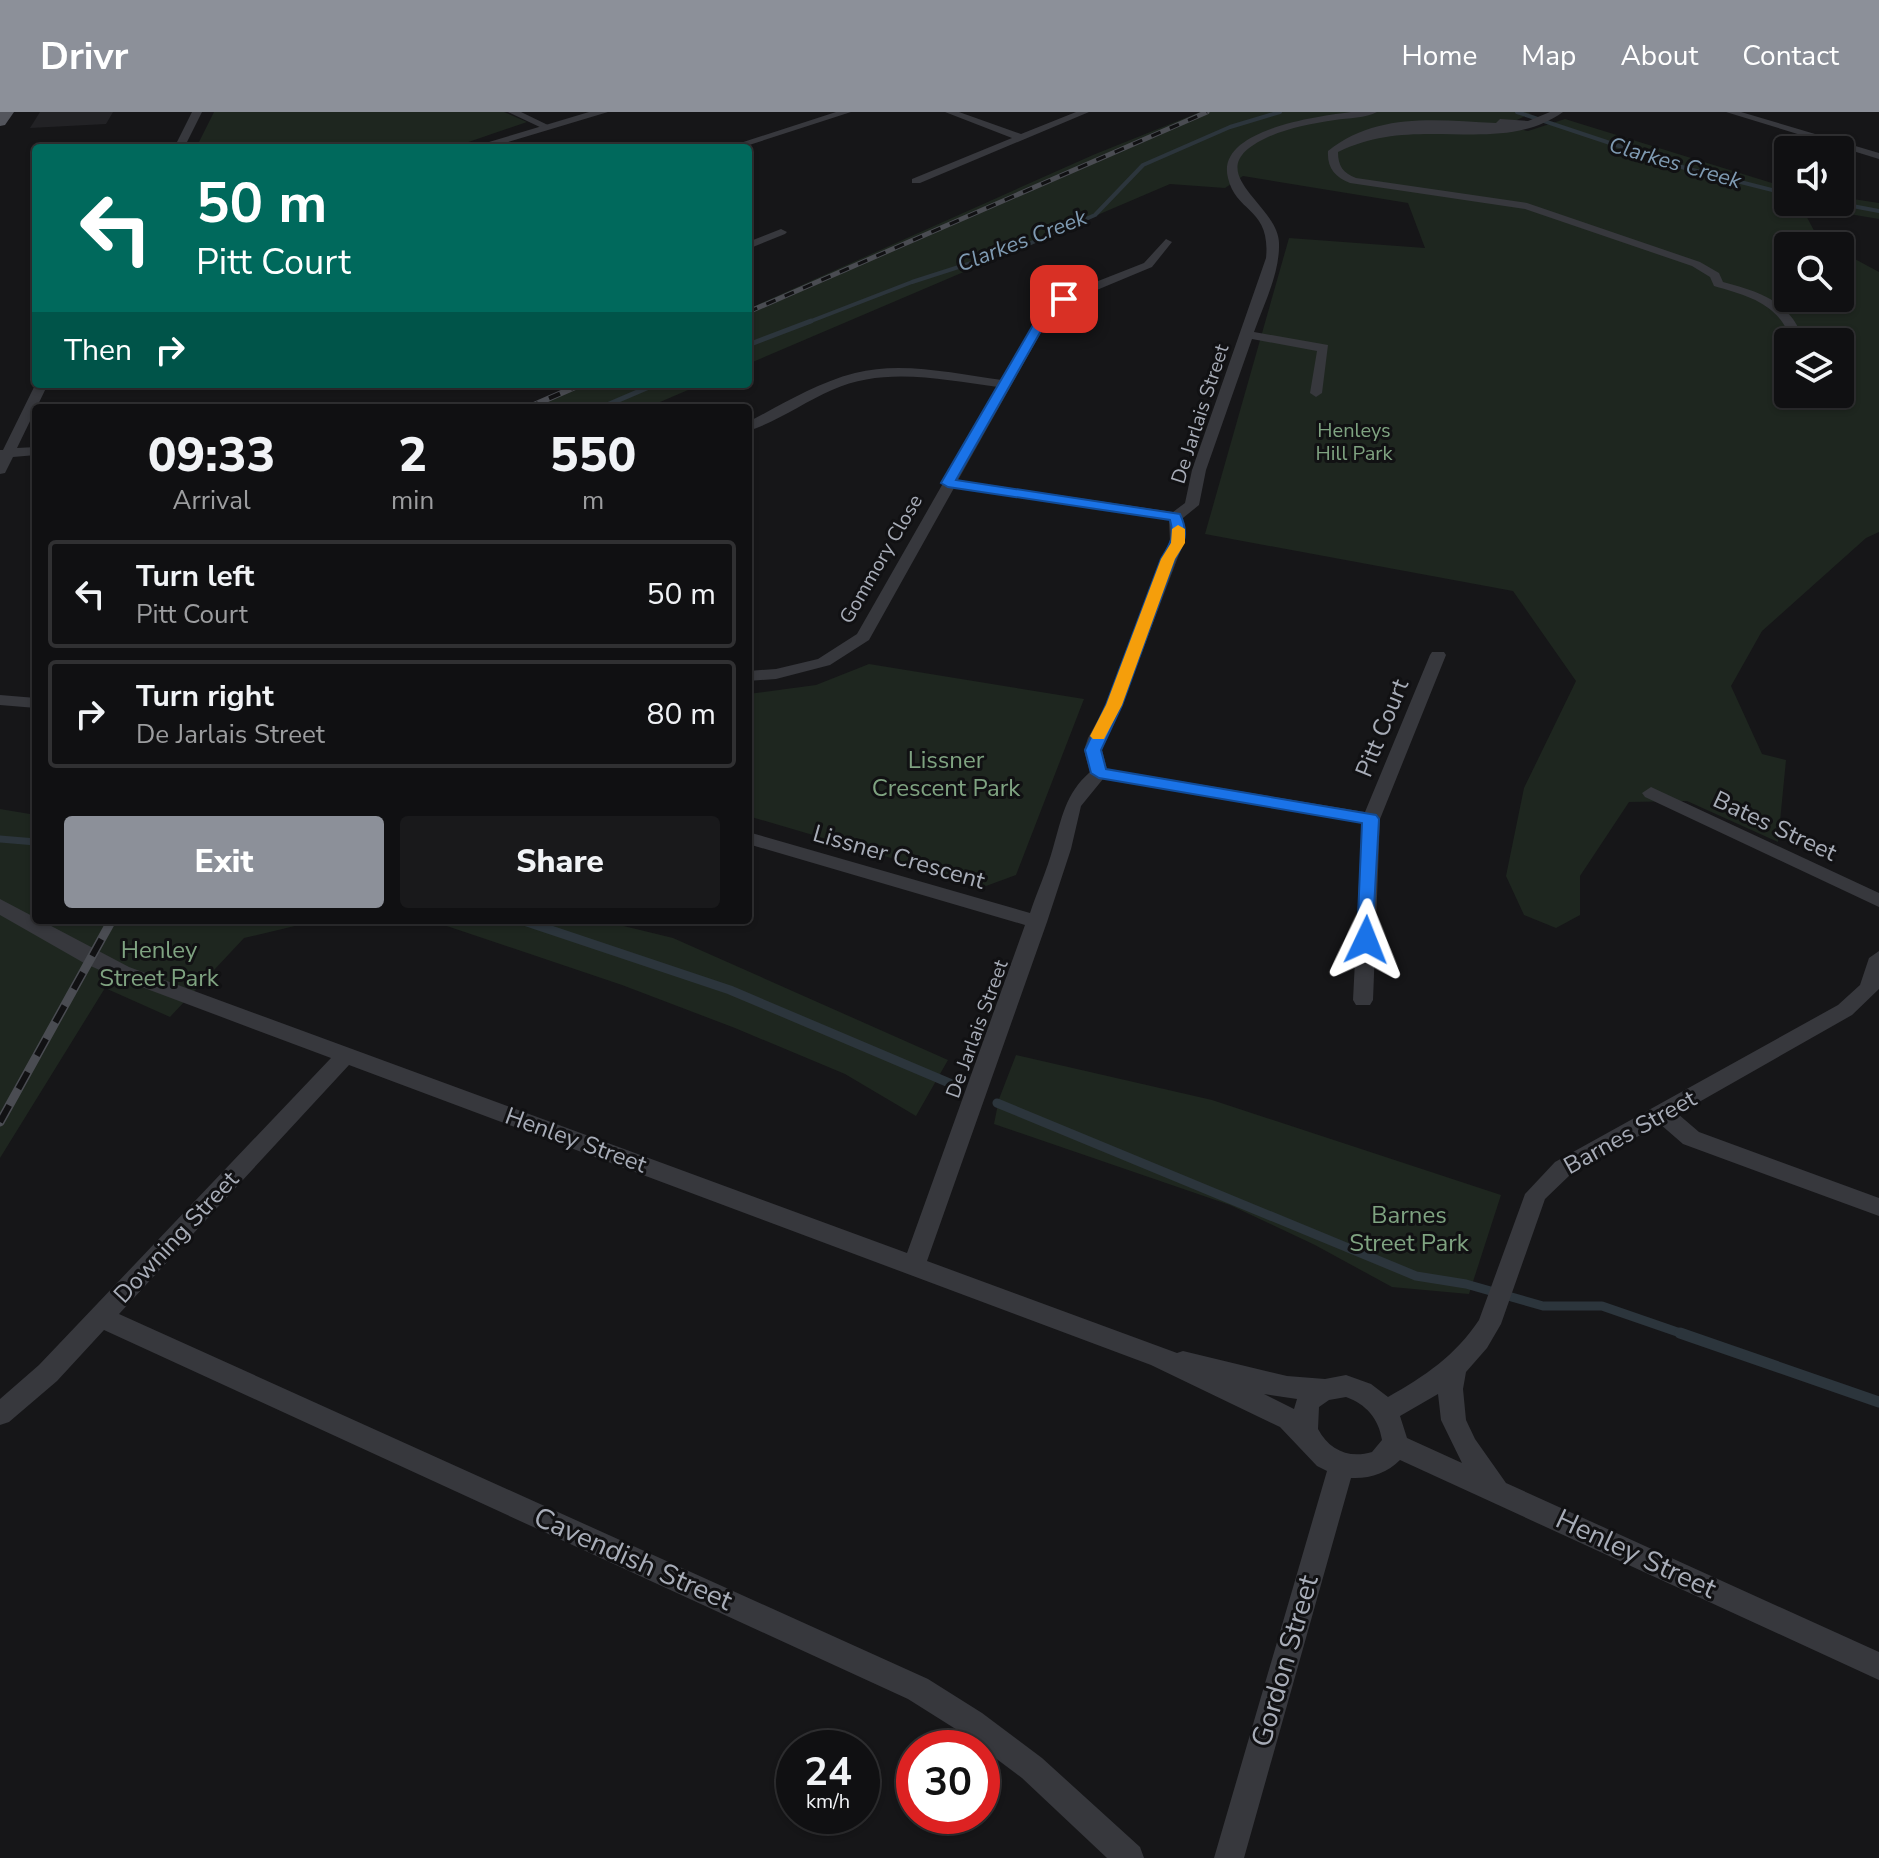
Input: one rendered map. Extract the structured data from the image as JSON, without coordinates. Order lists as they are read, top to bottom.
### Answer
{
  "streets": {
    "street": [
      "De Jarlais Street",
      "Gommory Close",
      "Pitt Court",
      "Bates Street",
      "Lissner Crescent",
      "Barnes Street",
      "Henley Street",
      "Downing Street",
      "Cavendish Street",
      "Gordon Street"
    ]
  },
  "crossings": [
    ["De Jarlais Street", "Lissner Crescent"],
    ["De Jarlais Street", "Henley Street"],
    ["Barnes Street", "Henley Street"],
    ["Barnes Street", "Gordon Street"],
    ["Henley Street", "Downing Street"],
    ["Henley Street", "Gordon Street"],
    ["Downing Street", "Cavendish Street"]
  ],
  "water": ["Clarkes Creek"],
  "parks": [
    "Henleys Hill Park",
    "Lissner Crescent Park",
    "Henley Street Park",
    "Barnes Street Park"
  ],
  "page": {
    "header": "Drivr",
    "nav": [
      "Home",
      "Map",
      "About",
      "Contact"
    ],
    "turn": ["50 m", "Pitt Court"],
    "then": "Then",
    "eta": [
      "09:33",
      "Arrival",
      "2",
      "min",
      "550",
      "m"
    ],
    "list": [
      {
        "name": "Turn left",
        "note": "Pitt Court",
        "value": "50 m"
      },
      {
        "name": "Turn right",
        "note": "De Jarlais Street",
        "value": "80 m"
      }
    ],
    "buttons": ["Exit", "Share"],
    "speed": "24 km/h",
    "limit": "30"
  }
}
